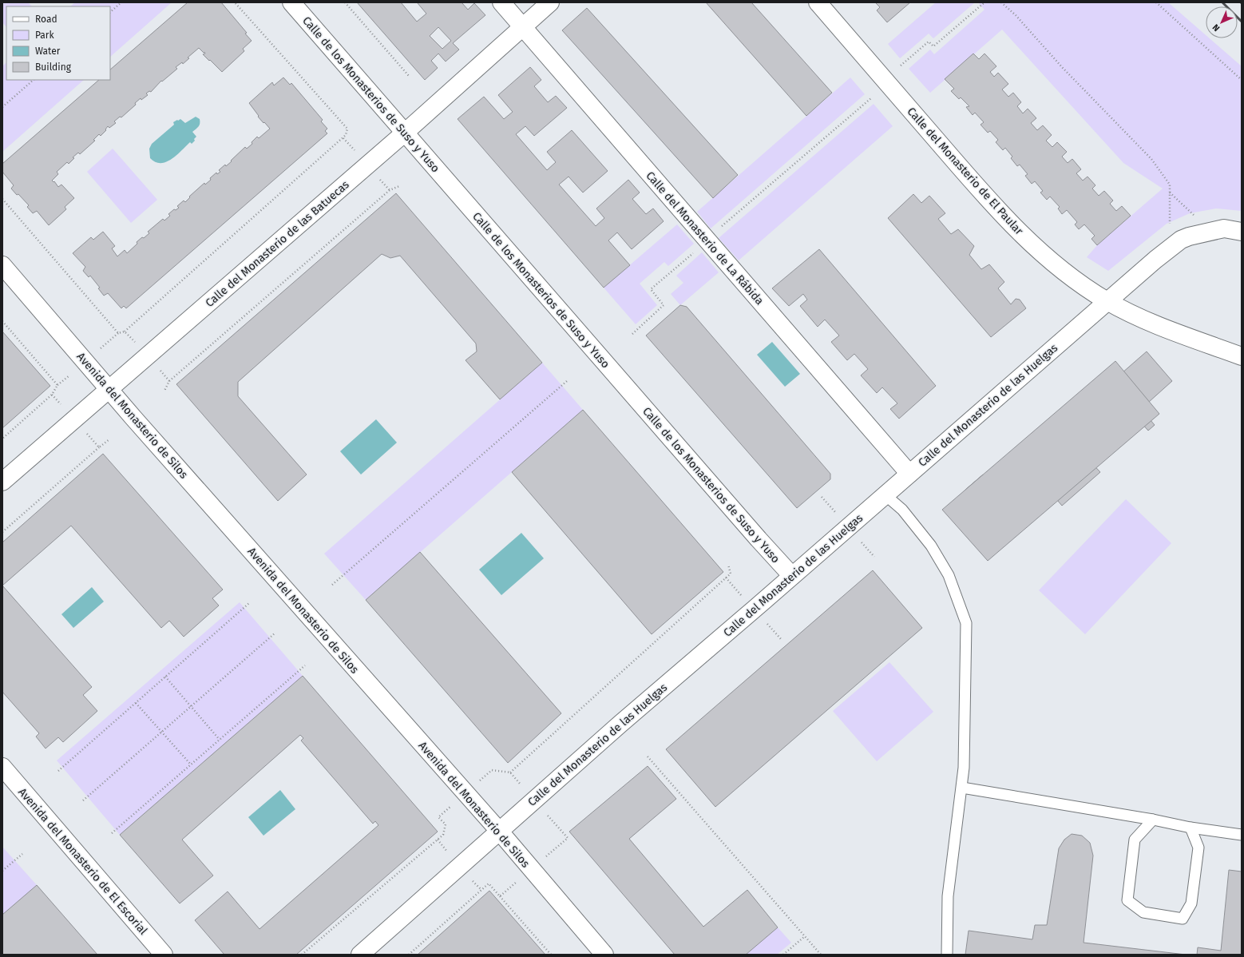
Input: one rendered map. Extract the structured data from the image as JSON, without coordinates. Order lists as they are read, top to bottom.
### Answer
{
  "streets": {
    "street": [
      "Calle de los Monasterios de Suso y Yuso",
      "Calle del Monasterio de El Paular",
      "Calle del Monasterio de La Rábida",
      "Calle del Monasterio de las Batuecas",
      "Calle del Monasterio de las Huelgas",
      "Avenida del Monasterio de Silos",
      "Avenida del Monasterio de El Escorial"
    ]
  },
  "crossings": [
    ["Calle de los Monasterios de Suso y Yuso", "Calle del Monasterio de las Batuecas"],
    ["Calle de los Monasterios de Suso y Yuso", "Calle del Monasterio de las Huelgas"],
    ["Calle del Monasterio de El Paular", "Calle del Monasterio de las Huelgas"],
    ["Calle del Monasterio de La Rábida", "Calle del Monasterio de las Batuecas"],
    ["Calle del Monasterio de La Rábida", "Calle del Monasterio de las Huelgas"],
    ["Calle del Monasterio de las Batuecas", "Avenida del Monasterio de Silos"],
    ["Calle del Monasterio de las Huelgas", "Avenida del Monasterio de Silos"]
  ],
  "legend": [
    "Road",
    "Park",
    "Water",
    "Building"
  ],
  "north": "bottom left"
}
